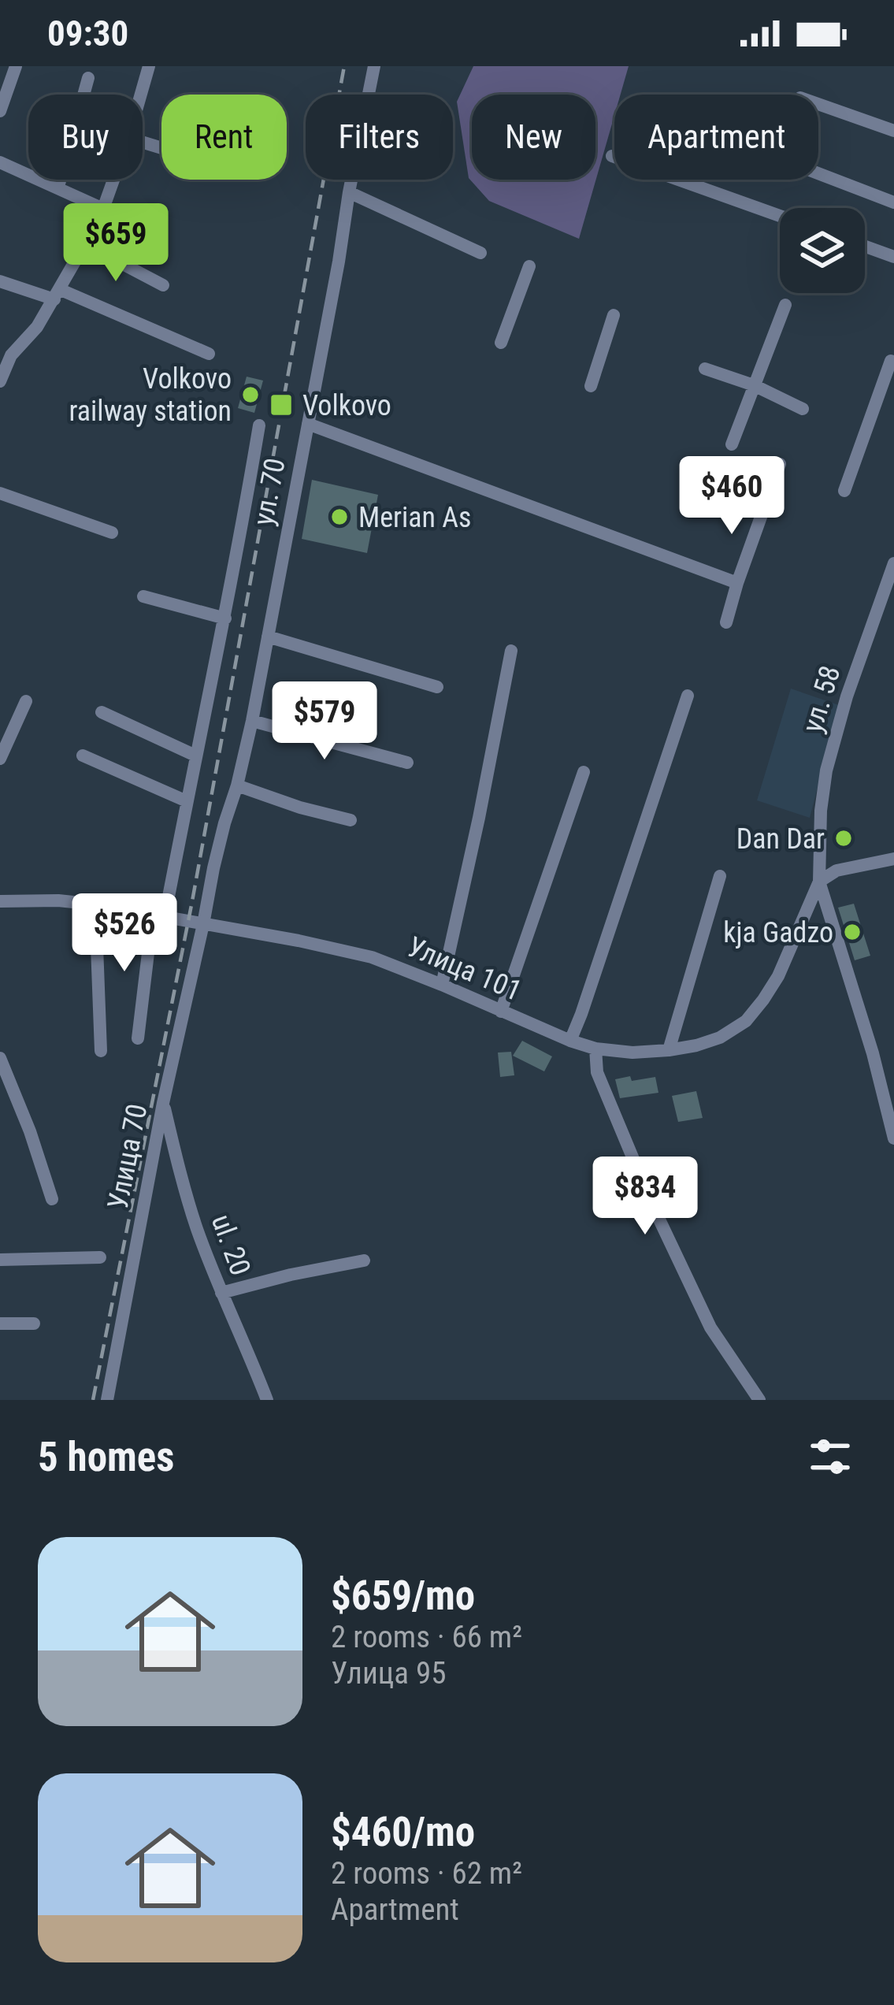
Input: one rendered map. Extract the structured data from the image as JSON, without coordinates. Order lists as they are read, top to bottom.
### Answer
{
  "streets": {
    "street": [
      "ул. 70",
      "ул. 58",
      "Улица 101",
      "Улица 70",
      "ul. 20"
    ]
  },
  "crossings": [
    ["ул. 70", "Улица 101"],
    ["ул. 70", "Улица 70"],
    ["ул. 58", "Улица 101"],
    ["Улица 101", "Улица 70"],
    ["Улица 70", "ul. 20"]
  ],
  "places": {
    "other": [
      "Volkovo railway station",
      "Merian As",
      "Dan Dar",
      "kja Gadzo"
    ],
    "transit": ["Volkovo"]
  },
  "page": {
    "status": "09:30",
    "chip": [
      "Buy",
      "Rent",
      "Filters",
      "New",
      "Apartment"
    ],
    "price": [
      "$659",
      "$460",
      "$579",
      "$526",
      "$834"
    ],
    "heading": "5 homes",
    "list": [
      {
        "name": "$659/mo",
        "note": "2 rooms · 66 m² · Улица 95"
      },
      {
        "name": "$460/mo",
        "note": "2 rooms · 62 m² · Apartment"
      }
    ]
  }
}
